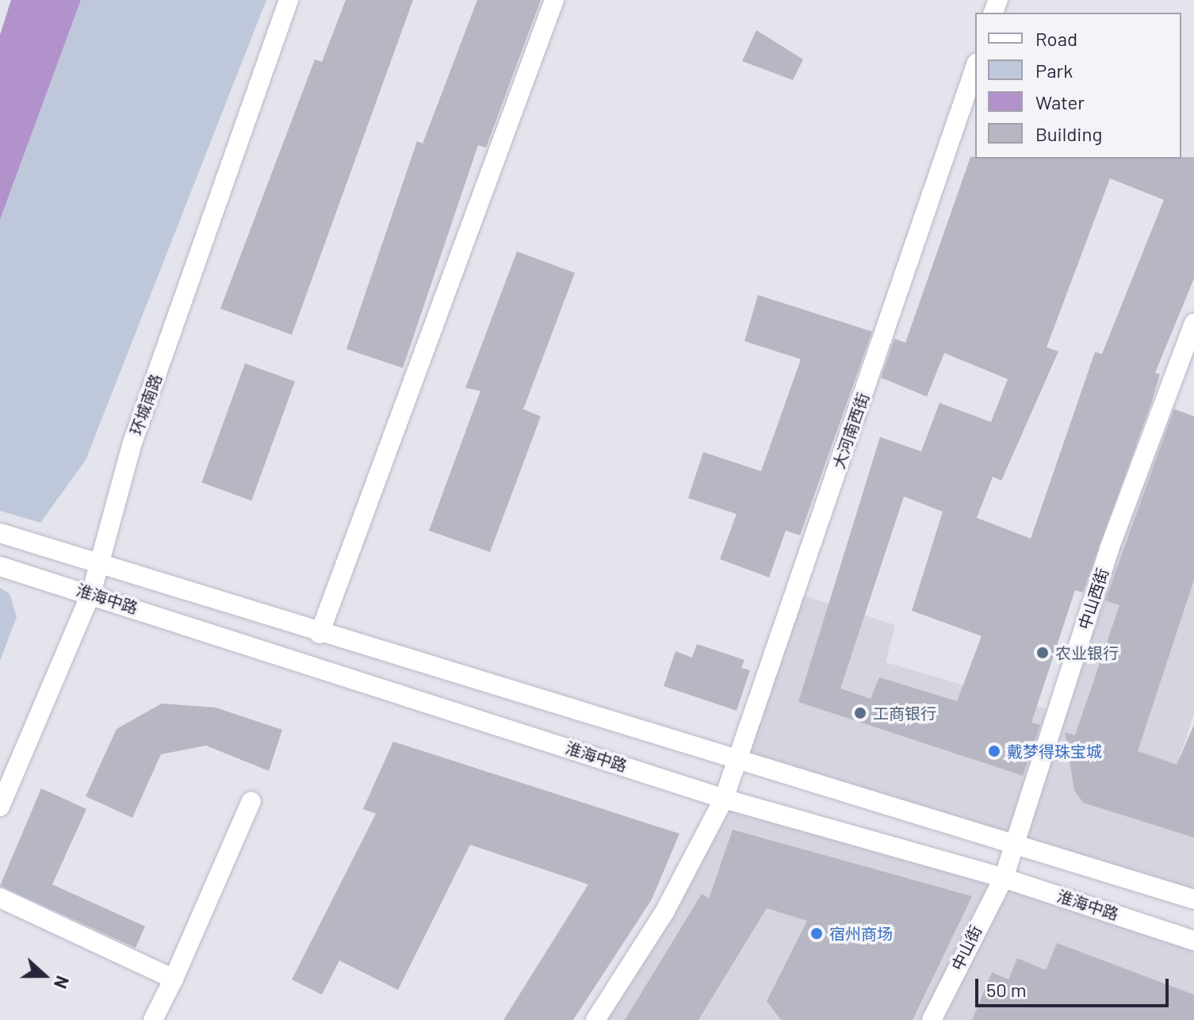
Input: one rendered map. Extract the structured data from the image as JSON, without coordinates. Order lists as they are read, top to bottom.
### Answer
{
  "streets": {
    "main road": [
      "环城南路",
      "大河南西街",
      "淮海中路",
      "中山西街",
      "中山街"
    ]
  },
  "crossings": [
    ["环城南路", "淮海中路"],
    ["大河南西街", "淮海中路"],
    ["淮海中路", "中山西街"],
    ["淮海中路", "中山街"],
    ["中山西街", "中山街"]
  ],
  "places": [
    "农业银行",
    "工商银行",
    "戴梦得珠宝城",
    "宿州商场"
  ],
  "legend": [
    "Road",
    "Park",
    "Water",
    "Building"
  ],
  "scale_bar": "50 m",
  "north": "right"
}
